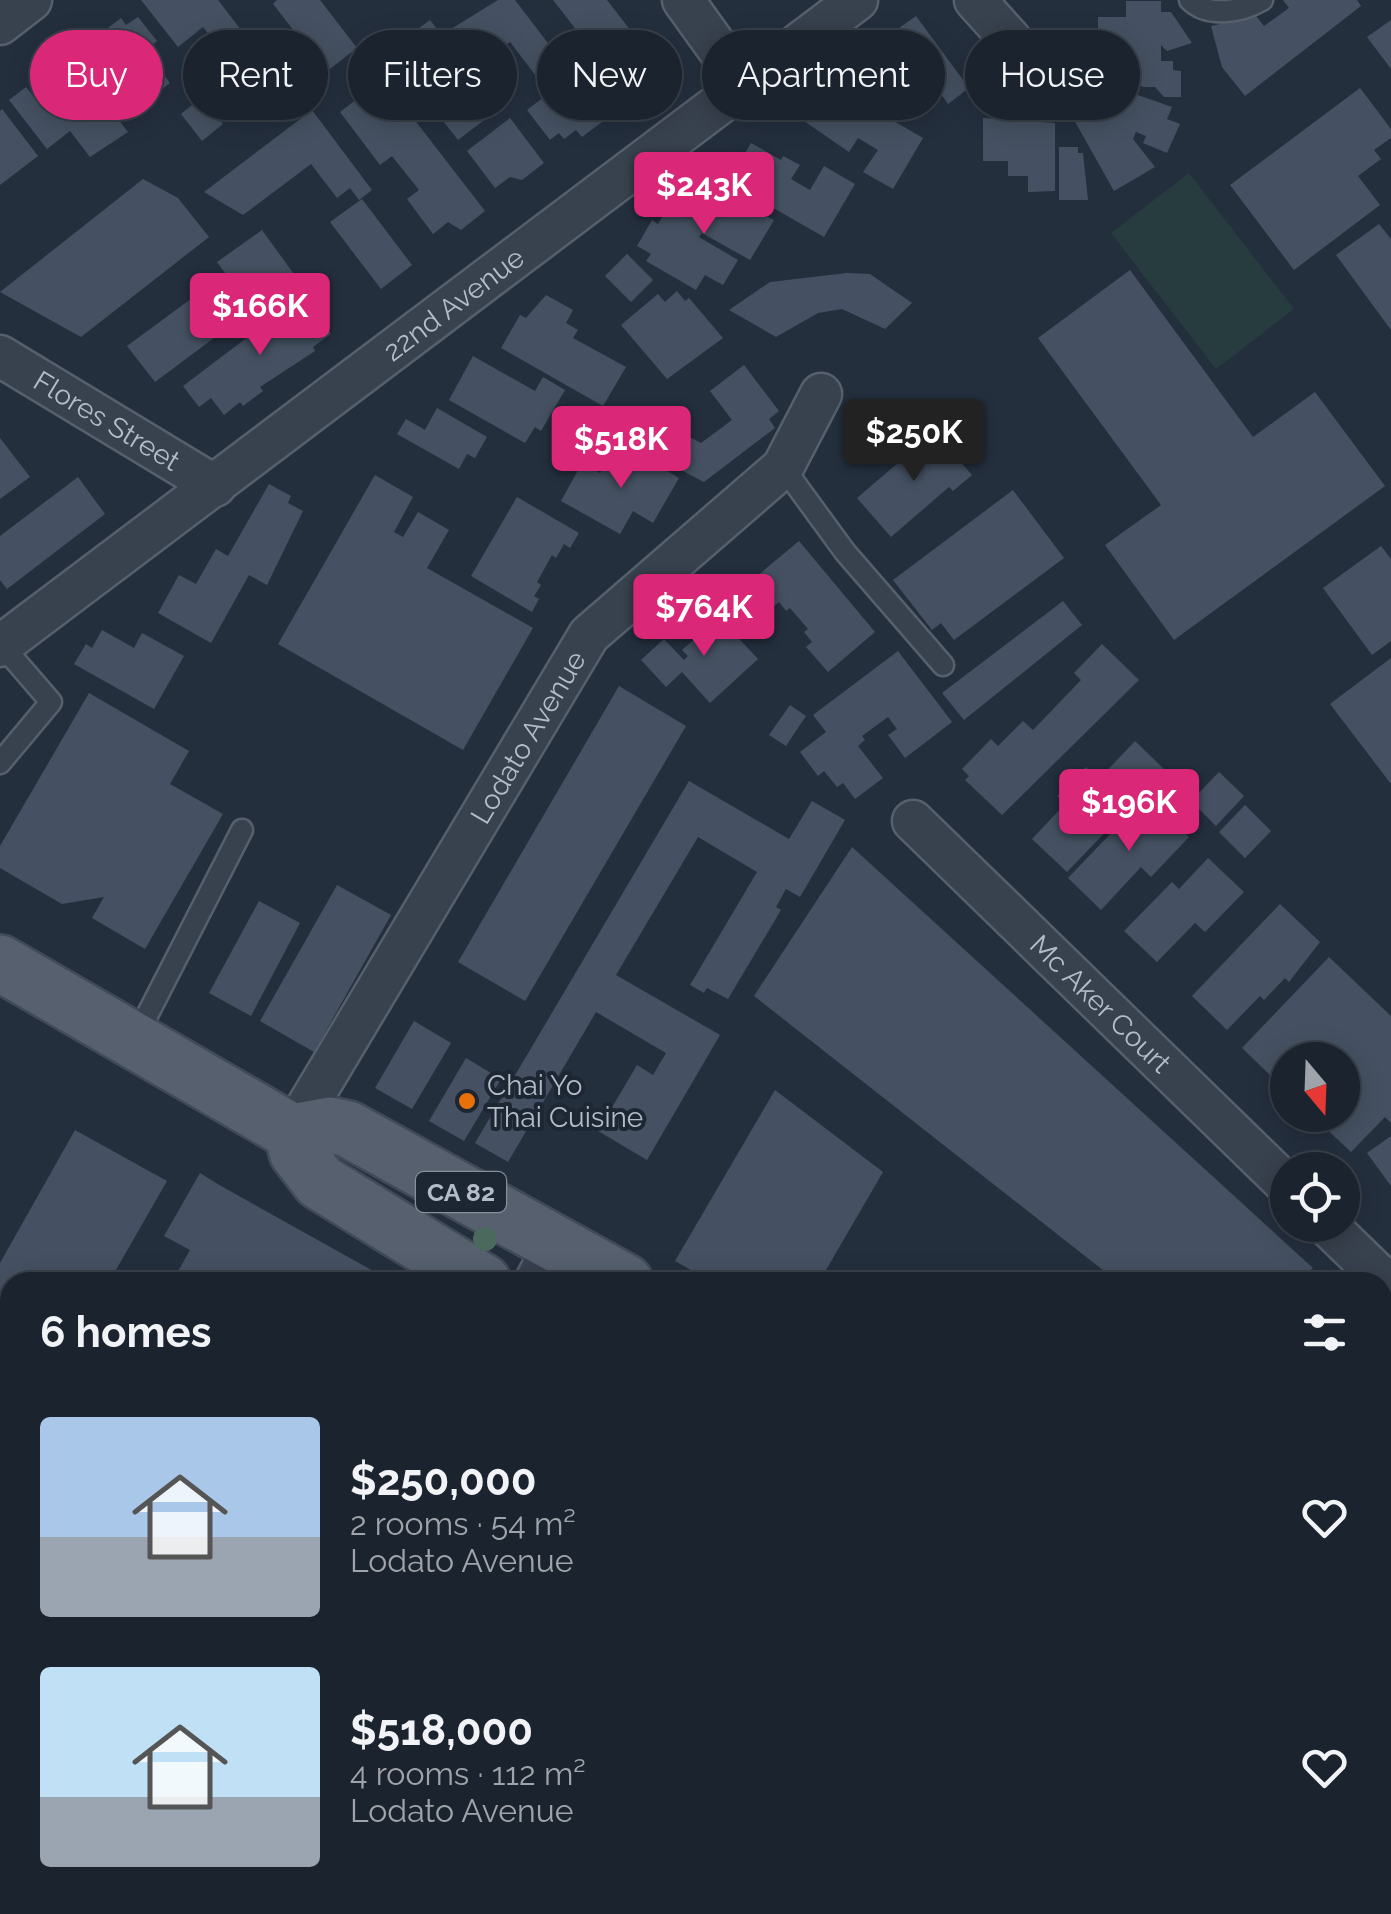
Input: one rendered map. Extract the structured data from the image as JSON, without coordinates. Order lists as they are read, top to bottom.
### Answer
{
  "streets": {
    "main road": ["CA 82"],
    "street": [
      "22nd Avenue",
      "Flores Street",
      "Lodato Avenue",
      "Mc Aker Court"
    ]
  },
  "crossings": [
    ["22nd Avenue", "Flores Street"],
    ["Lodato Avenue", "CA 82"]
  ],
  "places": ["Chai Yo Thai Cuisine"],
  "north": "bottom",
  "page": {
    "chip": [
      "Buy",
      "Rent",
      "Filters",
      "New",
      "Apartment",
      "House"
    ],
    "price": [
      "$243K",
      "$166K",
      "$250K",
      "$518K",
      "$764K",
      "$196K"
    ],
    "heading": "6 homes",
    "list": [
      {
        "name": "$250,000",
        "note": "2 rooms · 54 m² · Lodato Avenue"
      },
      {
        "name": "$518,000",
        "note": "4 rooms · 112 m² · Lodato Avenue"
      }
    ]
  }
}
